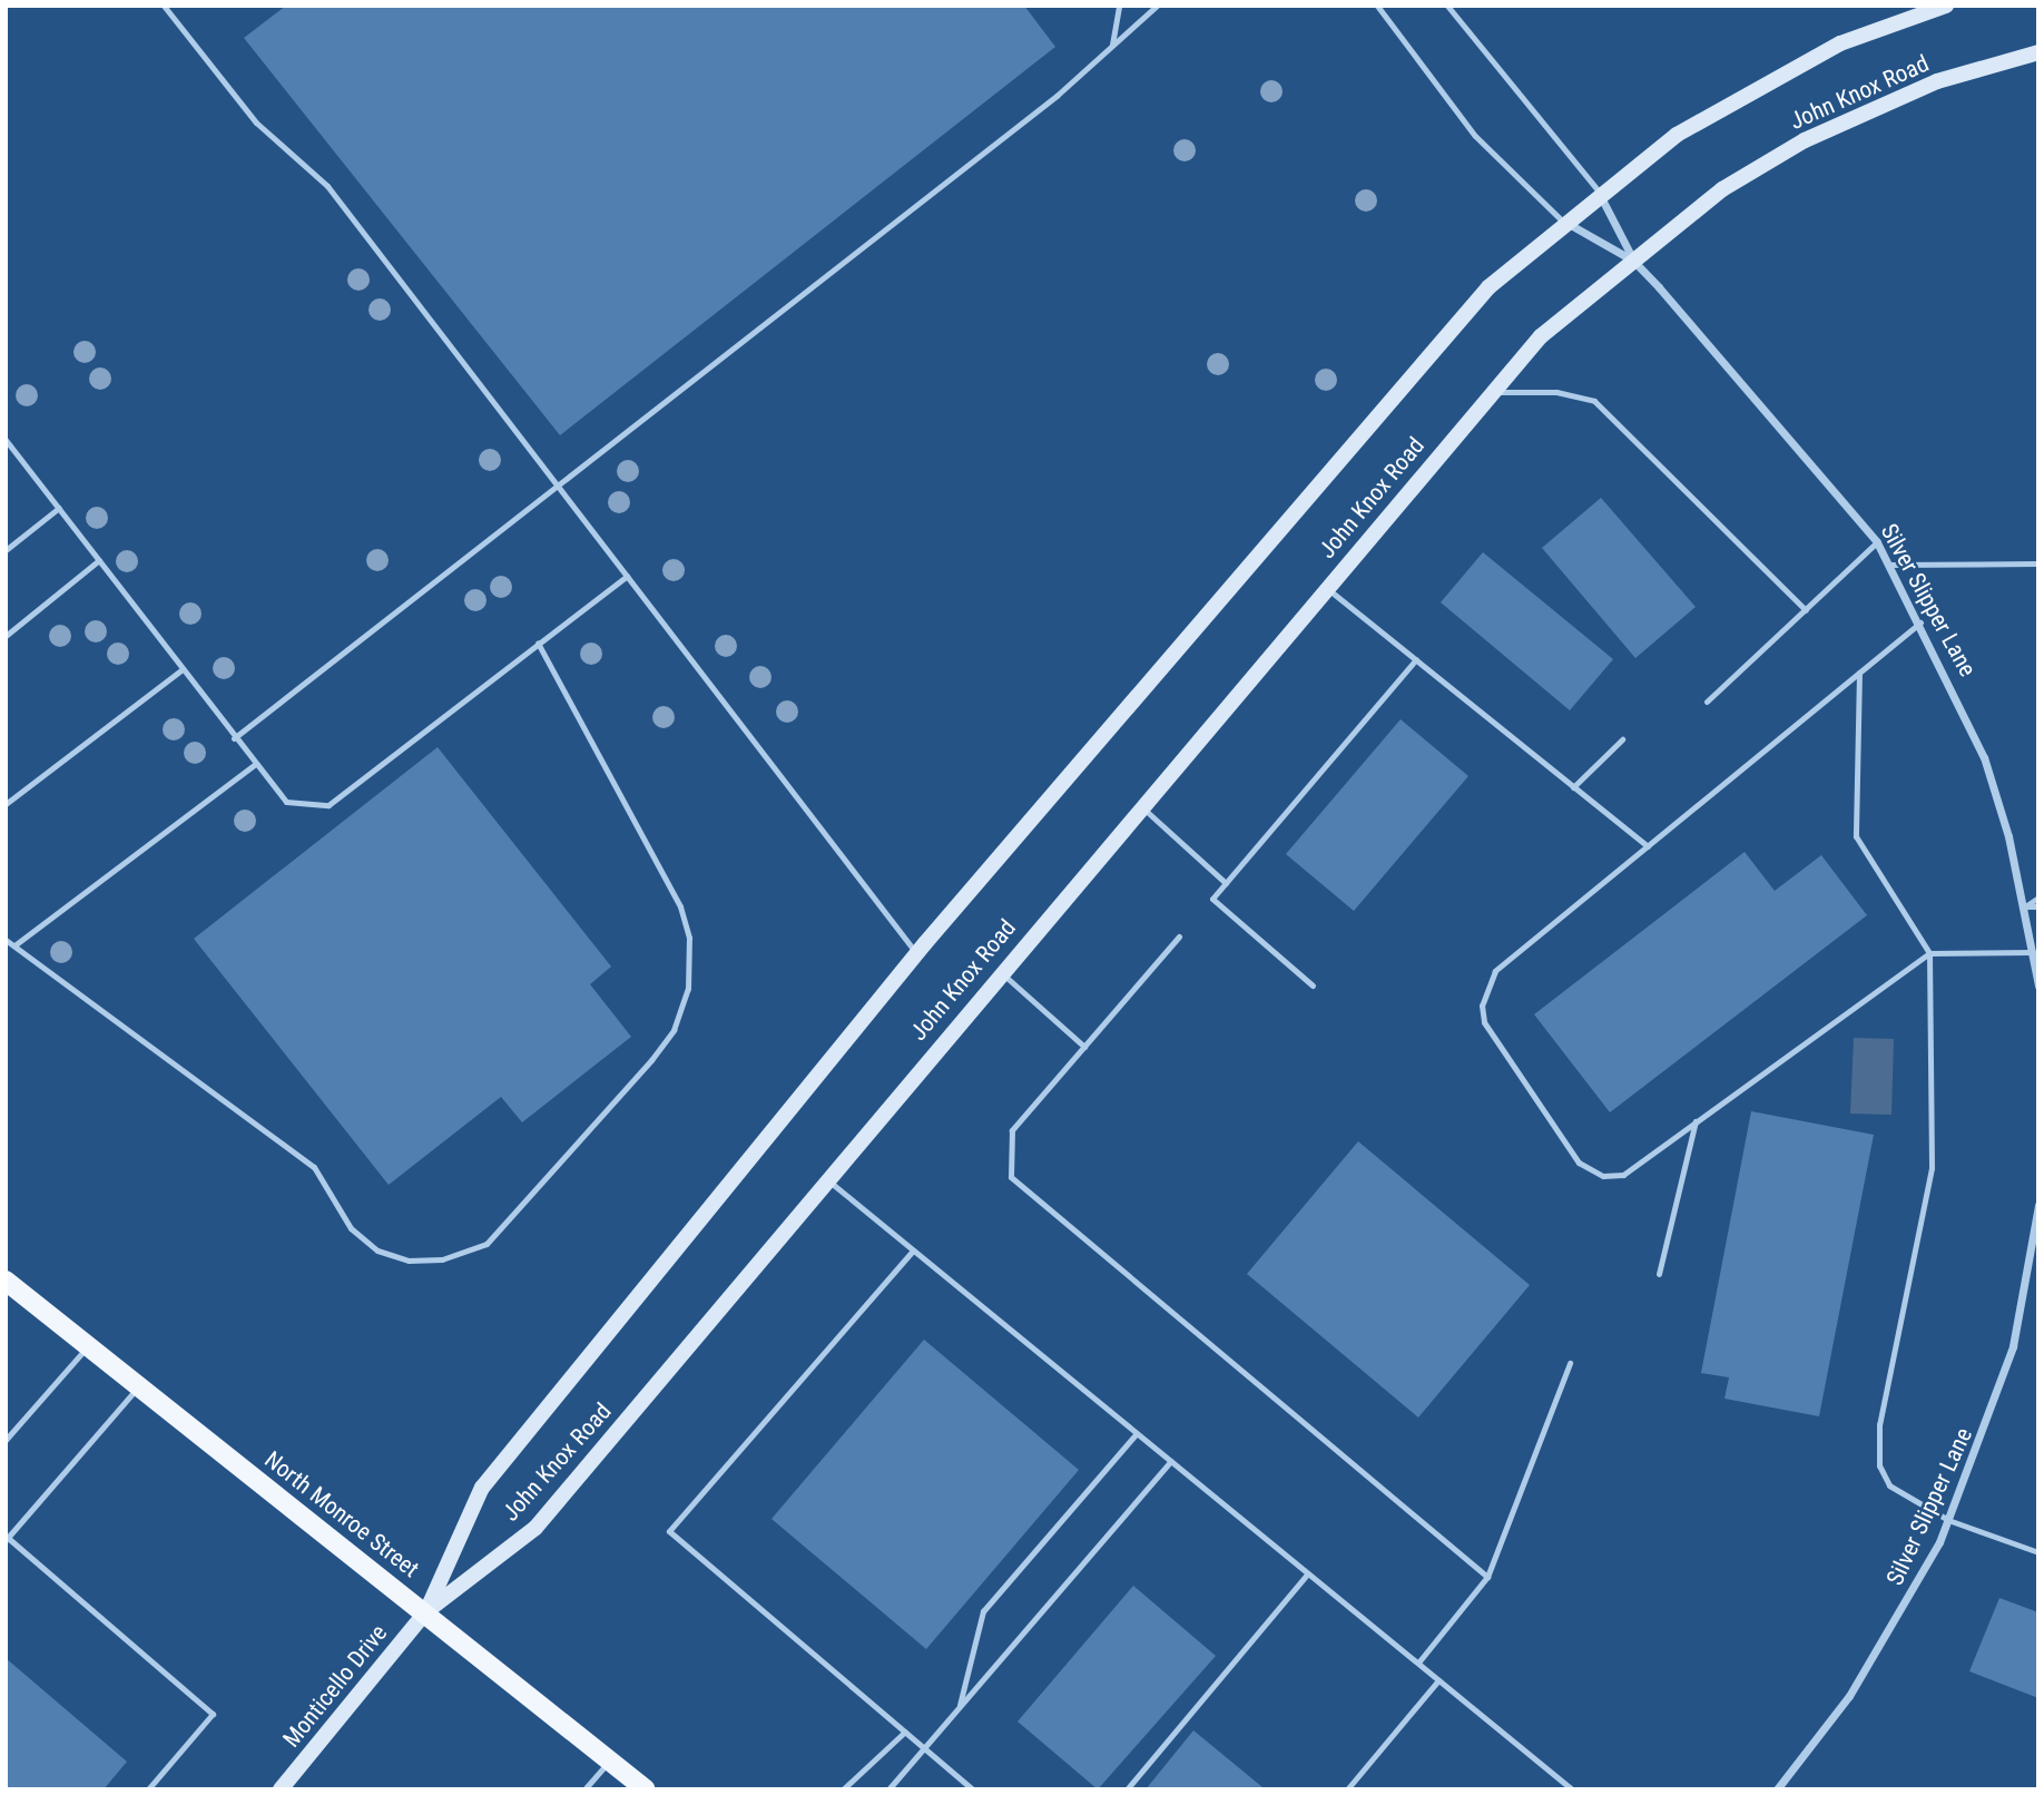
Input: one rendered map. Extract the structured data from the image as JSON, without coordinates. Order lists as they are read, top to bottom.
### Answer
{
  "streets": {
    "main road": ["John Knox Road", "North Monroe Street", "Monticello Drive"],
    "street": ["Silver Slipper Lane"]
  },
  "crossings": [
    ["John Knox Road", "Silver Slipper Lane"],
    ["John Knox Road", "North Monroe Street"],
    ["John Knox Road", "Monticello Drive"],
    ["North Monroe Street", "Monticello Drive"]
  ]
}
